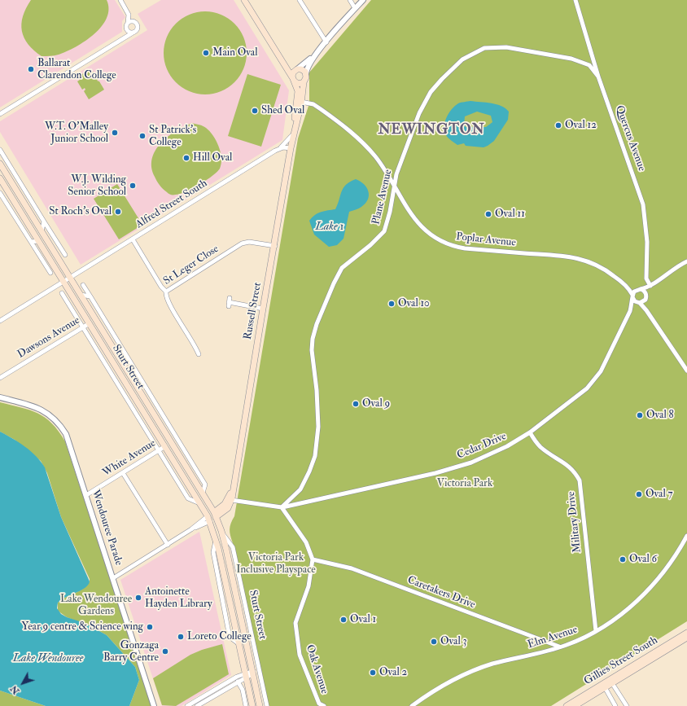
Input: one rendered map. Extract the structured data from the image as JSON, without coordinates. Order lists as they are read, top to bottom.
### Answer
{
  "streets": {
    "main road": ["Russell Street", "Sturt Street", "Gillies Street South"],
    "street": [
      "Quercus Avenue",
      "Plane Avenue",
      "Alfred Street South",
      "Poplar Avenue",
      "St Leger Close",
      "Dawsons Avenue",
      "Cedar Drive",
      "White Avenue",
      "Military Drive",
      "Wendouree Parade",
      "Caretakers Drive",
      "Elm Avenue",
      "Oak Avenue"
    ]
  },
  "crossings": [
    ["Quercus Avenue", "Plane Avenue"],
    ["Plane Avenue", "Poplar Avenue"],
    ["Plane Avenue", "Cedar Drive"],
    ["Plane Avenue", "Oak Avenue"],
    ["Alfred Street South", "Russell Street"],
    ["Alfred Street South", "Sturt Street"],
    ["Poplar Avenue", "Russell Street"],
    ["Poplar Avenue", "Cedar Drive"],
    ["St Leger Close", "Russell Street"],
    ["Russell Street", "Sturt Street"],
    ["Dawsons Avenue", "Sturt Street"],
    ["Sturt Street", "White Avenue"],
    ["Cedar Drive", "Military Drive"],
    ["Cedar Drive", "Oak Avenue"],
    ["White Avenue", "Wendouree Parade"],
    ["Military Drive", "Elm Avenue"],
    ["Caretakers Drive", "Elm Avenue"],
    ["Caretakers Drive", "Oak Avenue"]
  ],
  "districts": ["NEWINGTON"],
  "water": ["Lake 1", "Lake Wendouree"],
  "parks": ["Victoria Park", "Victoria Park Inclusive Playspace", "Lake Wendouree Gardens"],
  "places": [
    "Main Oval",
    "Ballarat Clarendon College",
    "Shed Oval",
    "Oval 12",
    "W.T. O'Malley Junior School",
    "St Patrick's College",
    "Hill Oval",
    "W.J. Wilding Senior School",
    "St Roch's Oval",
    "Oval 11",
    "Oval 10",
    "Oval 9",
    "Oval 8",
    "Oval 7",
    "Oval 6",
    "Antoinette Hayden Library",
    "Oval 1",
    "Year 9 centre & Science wing",
    "Loreto College",
    "Oval 3",
    "Gonzaga Barry Centre",
    "Oval 2"
  ],
  "north": "bottom left"
}
